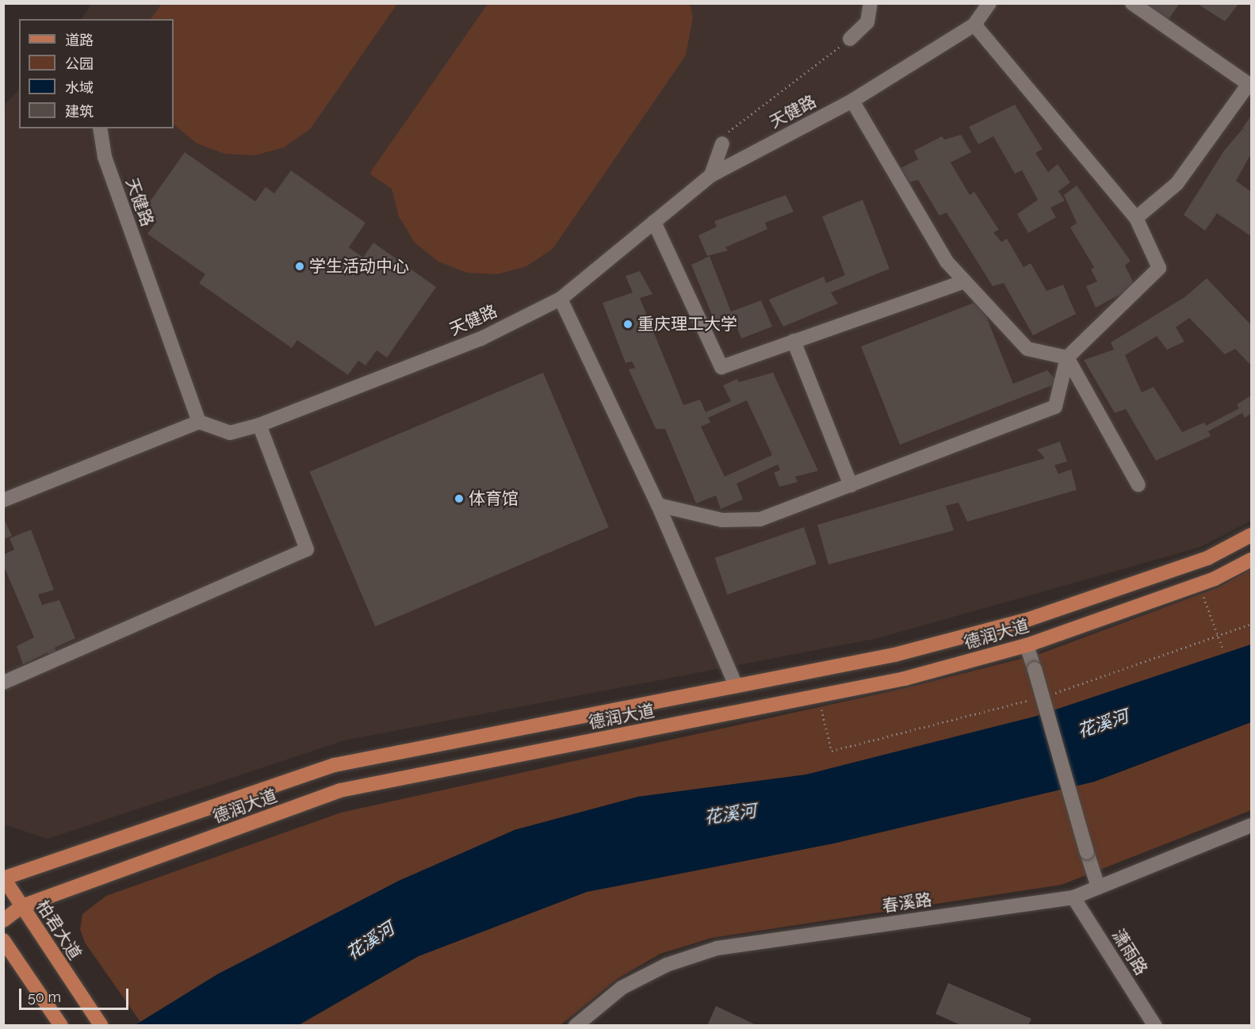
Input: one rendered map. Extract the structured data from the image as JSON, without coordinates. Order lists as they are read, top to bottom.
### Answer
{
  "streets": {
    "main road": ["德润大道", "柏君大道"],
    "street": ["天健路", "春溪路", "潇雨路"]
  },
  "crossings": [
    ["德润大道", "柏君大道"],
    ["春溪路", "潇雨路"]
  ],
  "water": ["花溪河"],
  "places": ["学生活动中心", "重庆理工大学", "体育馆"],
  "legend": [
    "道路",
    "公园",
    "水域",
    "建筑"
  ],
  "scale_bar": "50 m"
}
